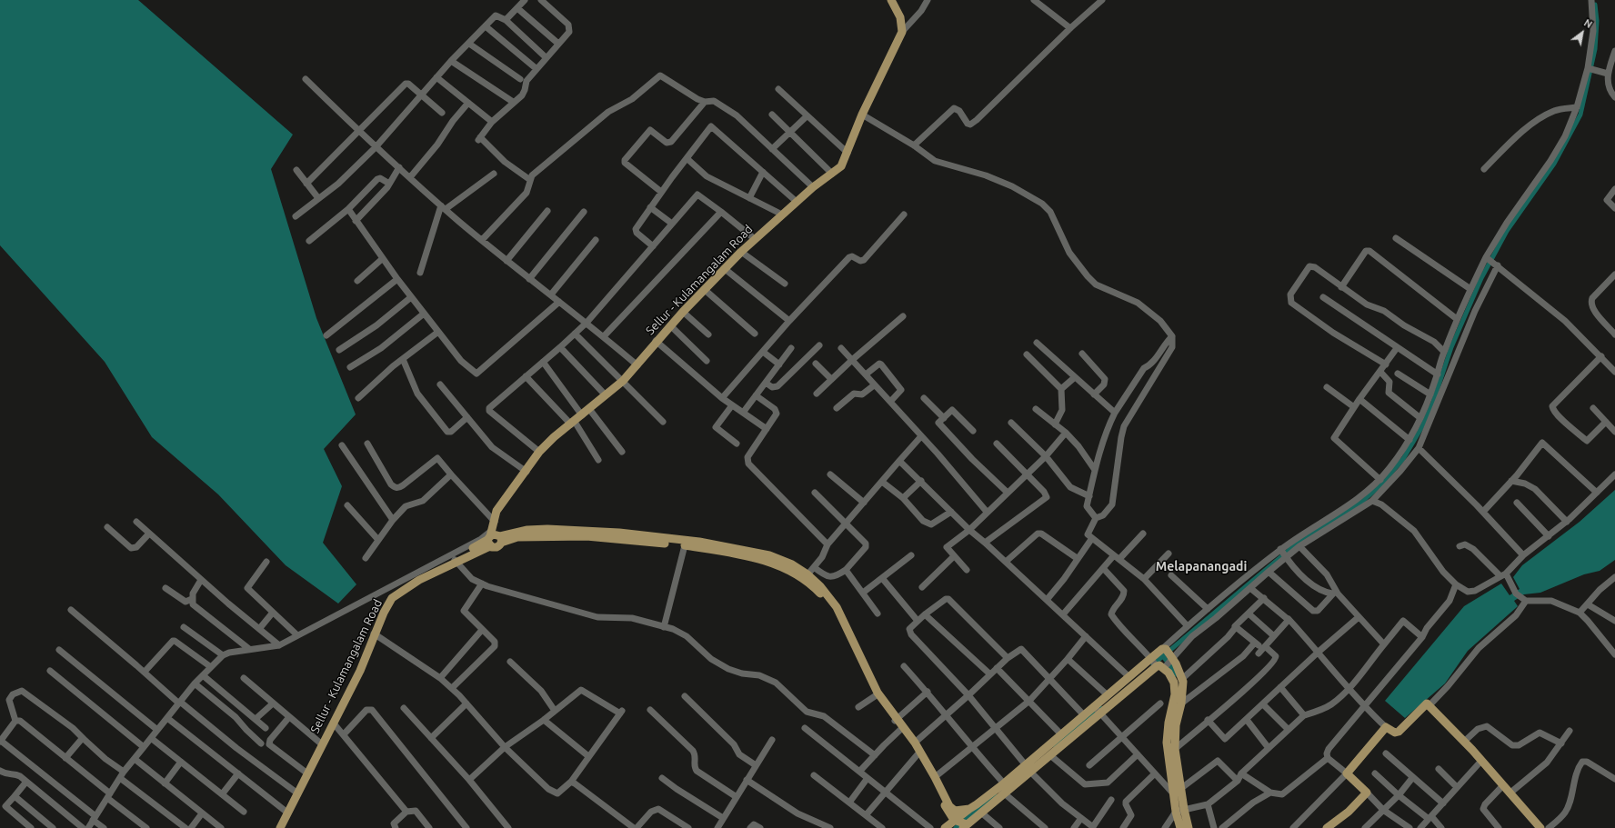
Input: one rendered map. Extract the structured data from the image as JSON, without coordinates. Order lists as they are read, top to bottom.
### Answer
{
  "streets": {
    "main road": ["Sellur - Kulamangalam Road"]
  },
  "districts": ["Melapanangadi"],
  "north": "top right"
}
